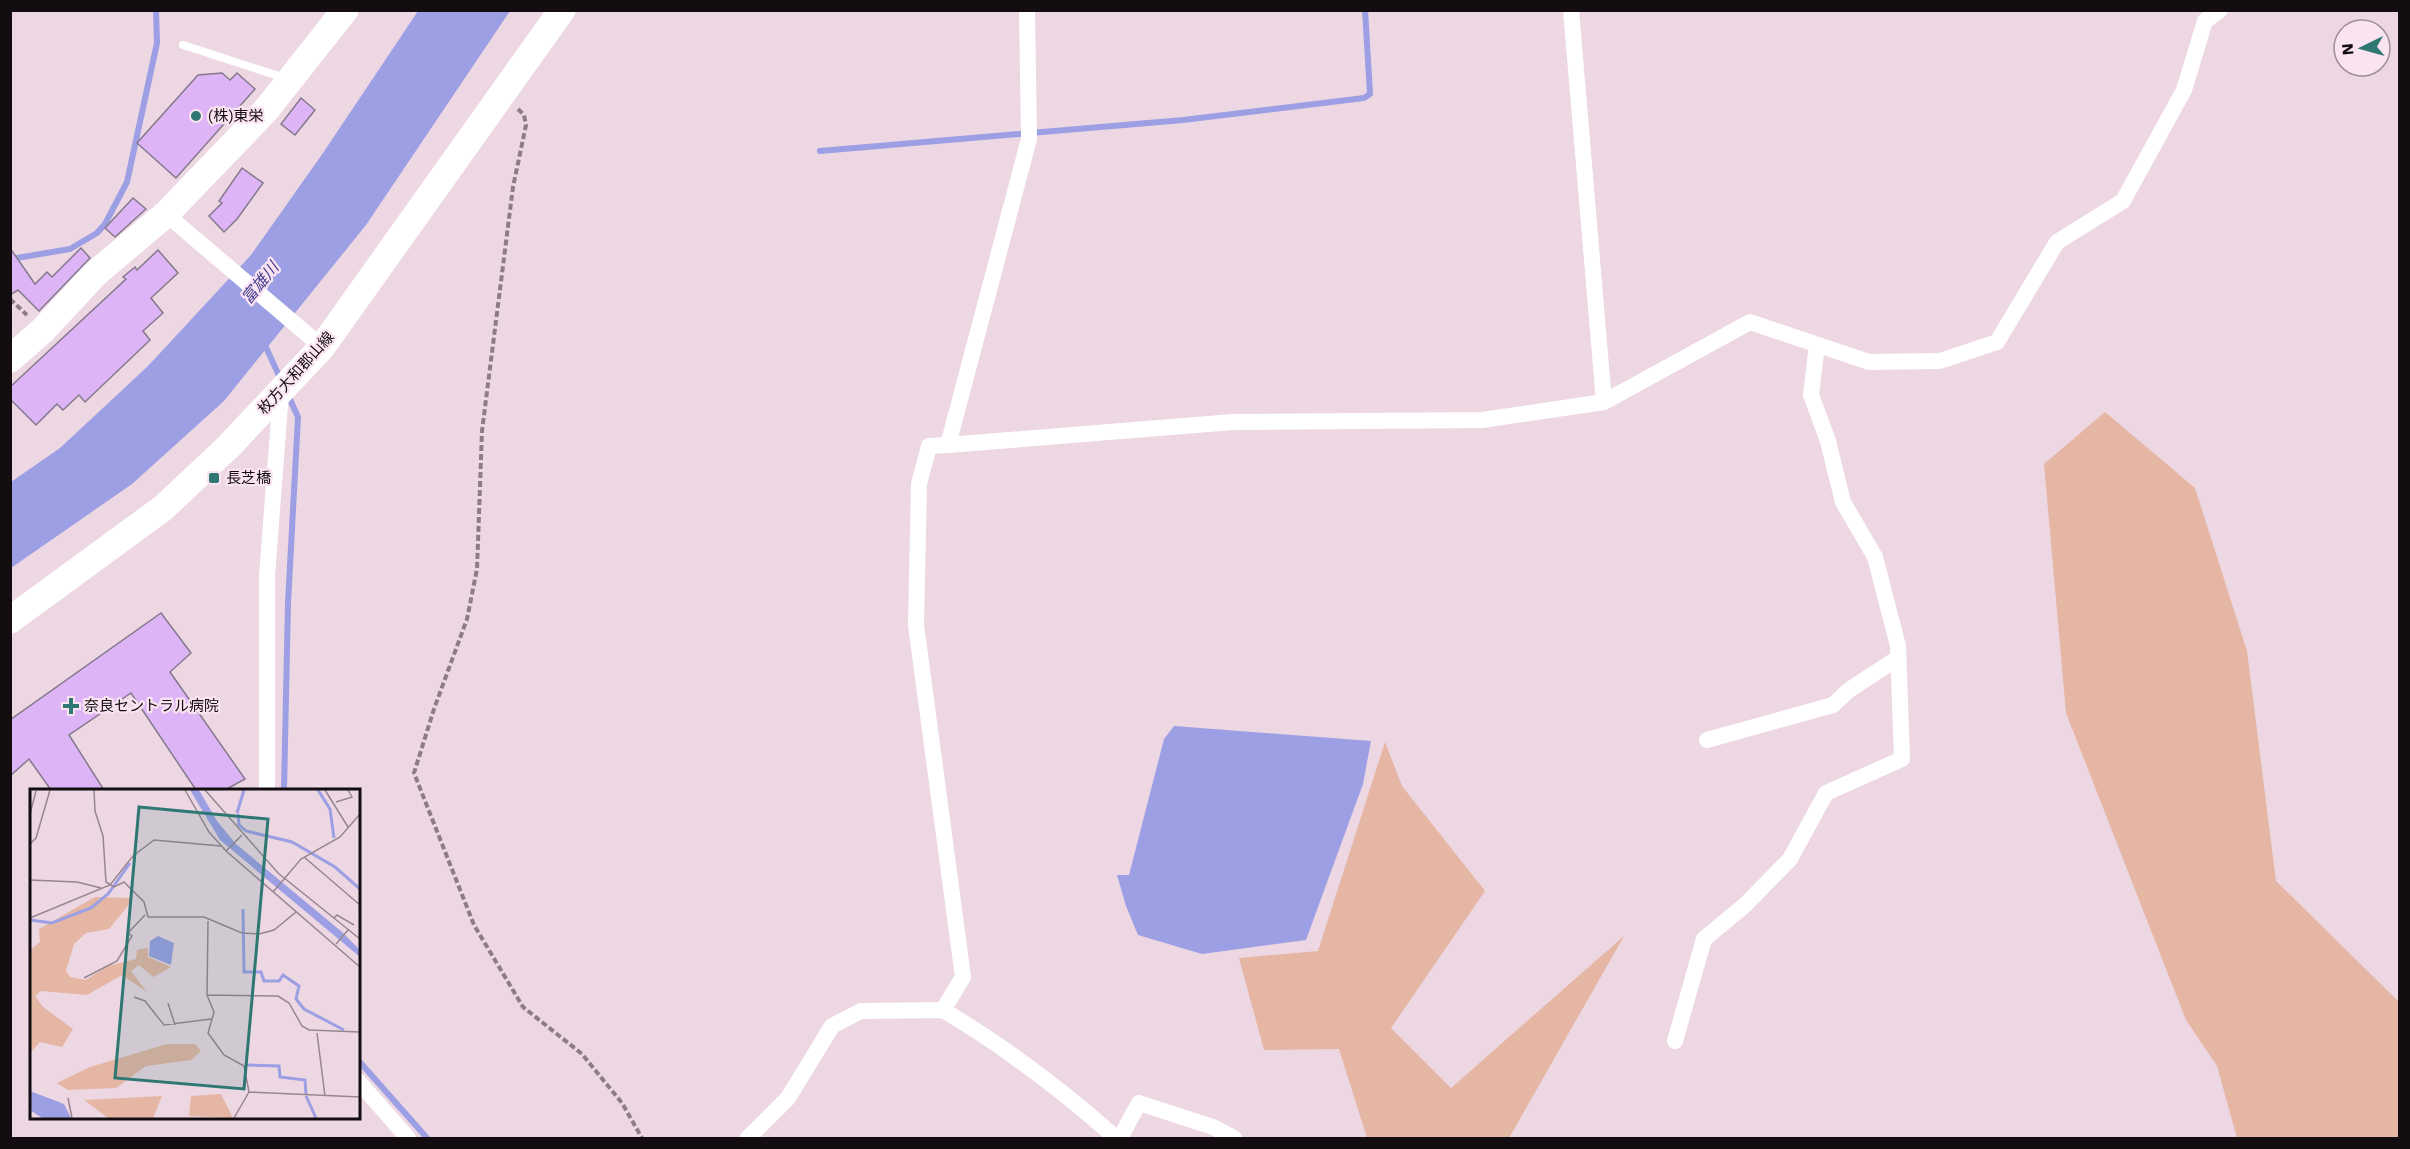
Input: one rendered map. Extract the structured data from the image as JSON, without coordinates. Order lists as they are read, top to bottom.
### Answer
{
  "streets": {
    "main road": ["枚方大和郡山線"]
  },
  "water": ["富雄川"],
  "places": {
    "other": ["(株)東栄"],
    "transit": ["長芝橋"],
    "health": ["奈良セントラル病院"]
  },
  "north": "left"
}
